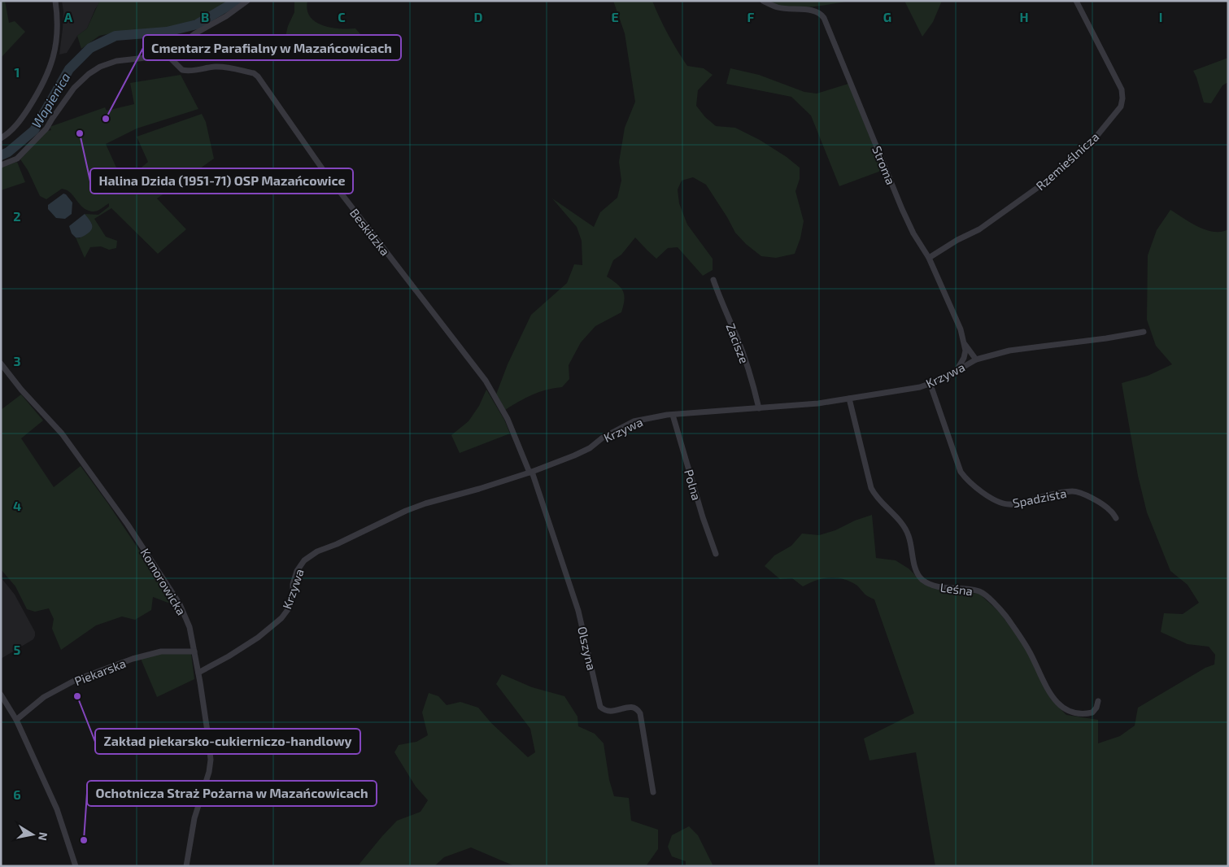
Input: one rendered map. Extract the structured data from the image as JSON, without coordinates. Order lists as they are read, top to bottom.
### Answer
{
  "streets": {
    "street": [
      "Rzemieślnicza",
      "Stroma",
      "Beskidzka",
      "Zacisze",
      "Krzywa",
      "Polna",
      "Spadzista",
      "Komorowicka",
      "Leśna",
      "Olszyna",
      "Piekarska"
    ]
  },
  "crossings": [
    ["Rzemieślnicza", "Stroma"],
    ["Stroma", "Krzywa"],
    ["Beskidzka", "Krzywa"],
    ["Beskidzka", "Olszyna"],
    ["Zacisze", "Krzywa"],
    ["Krzywa", "Polna"],
    ["Krzywa", "Spadzista"],
    ["Krzywa", "Komorowicka"],
    ["Krzywa", "Leśna"],
    ["Krzywa", "Olszyna"],
    ["Komorowicka", "Piekarska"]
  ],
  "water": ["Wapienica"],
  "places": [
    "Cmentarz Parafialny w Mazańcowicach",
    "Halina Dzida (1951-71) OSP Mazańcowice",
    "Zakład piekarsko-cukierniczo-handlowy",
    "Ochotnicza Straż Pożarna w Mazańcowicach"
  ],
  "north": "right",
  "grid": {
    "columns": [
      "A",
      "B",
      "C",
      "D",
      "E",
      "F",
      "G",
      "H",
      "I"
    ],
    "rows": [
      "1",
      "2",
      "3",
      "4",
      "5",
      "6"
    ]
  }
}
